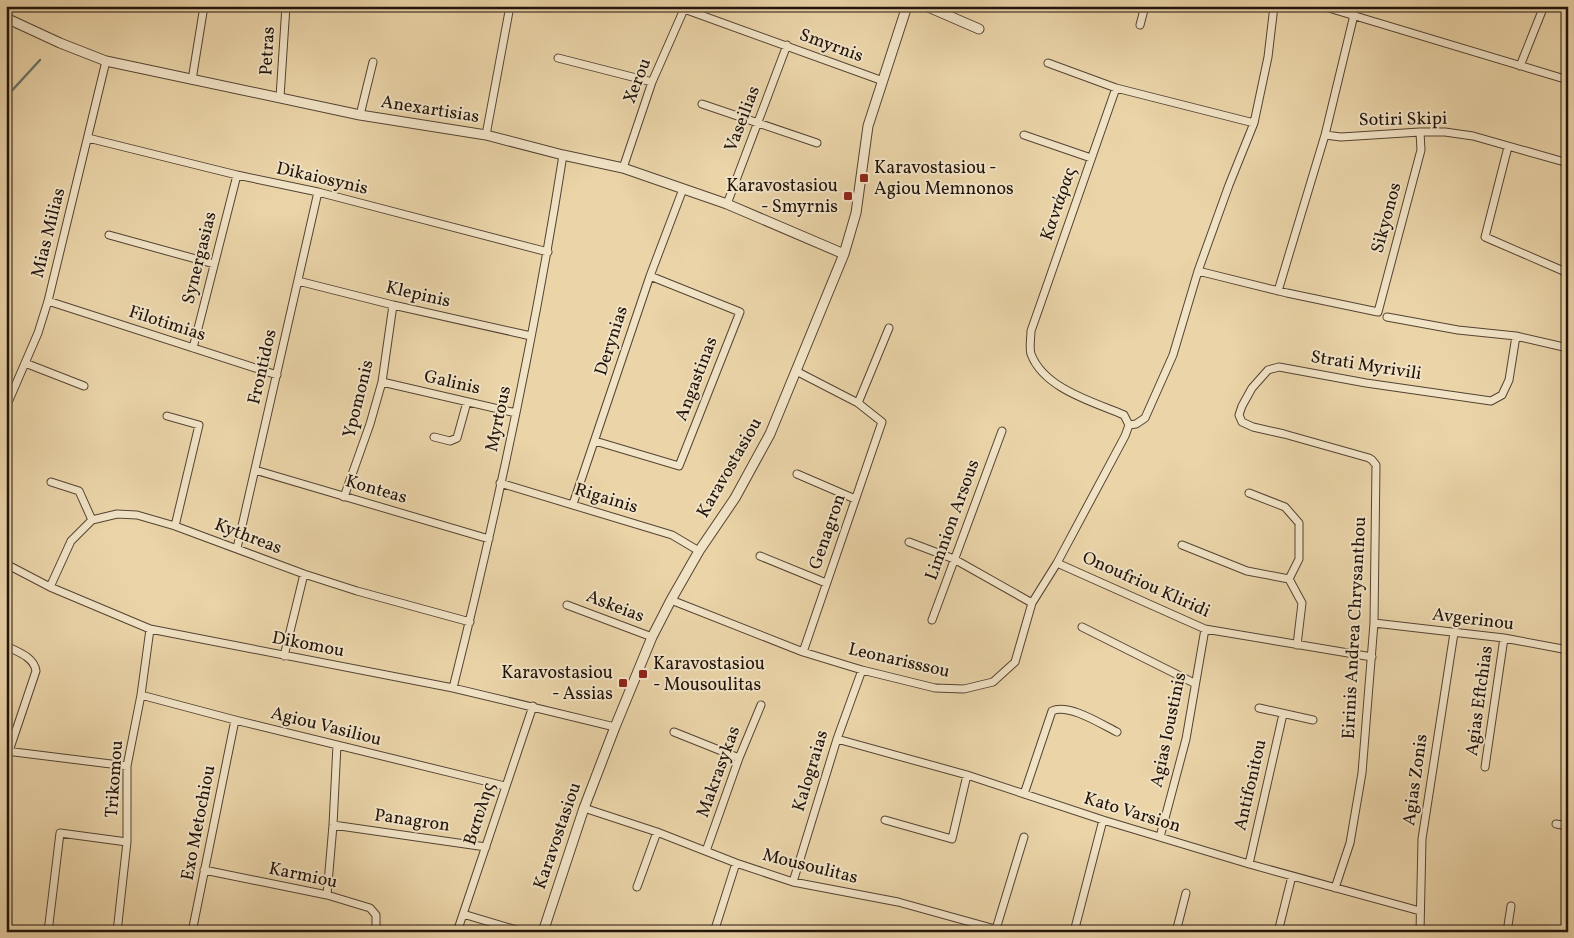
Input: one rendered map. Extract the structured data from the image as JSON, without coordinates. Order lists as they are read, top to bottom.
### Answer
{
  "streets": {
    "street": [
      "Smyrnis",
      "Petras",
      "Xerou",
      "Anexartisias",
      "Vaseilias",
      "Sotiri Skipi",
      "Dikaiosynis",
      "Καντάρας",
      "Sikyonos",
      "Mias Milias",
      "Synergasias",
      "Klepinis",
      "Filotimias",
      "Derynias",
      "Strati Myrivili",
      "Frontidos",
      "Angastinas",
      "Galinis",
      "Ypomonis",
      "Myrtous",
      "Karavostasiou",
      "Konteas",
      "Rigainis",
      "Limnion Arsous",
      "Genagron",
      "Kythreas",
      "Onoufriou Kliridi",
      "Askeias",
      "Avgerinou",
      "Eirinis Andrea Chrysanthou",
      "Dikomou",
      "Leonarisssou",
      "Agias Eftchias",
      "Agiou Vasiliou",
      "Agias Ioustinis",
      "Kalograias",
      "Makrasykas",
      "Trikomou",
      "Agias Zonis",
      "Antifonitou",
      "Kato Varsion",
      "Βατυλης",
      "Panagron",
      "Exo Metochiou",
      "Mousoulitas",
      "Karmiou"
    ]
  },
  "crossings": [
    ["Smyrnis", "Xerou"],
    ["Smyrnis", "Vaseilias"],
    ["Smyrnis", "Karavostasiou"],
    ["Petras", "Anexartisias"],
    ["Xerou", "Anexartisias"],
    ["Anexartisias", "Vaseilias"],
    ["Anexartisias", "Mias Milias"],
    ["Anexartisias", "Derynias"],
    ["Anexartisias", "Myrtous"],
    ["Anexartisias", "Karavostasiou"],
    ["Sotiri Skipi", "Sikyonos"],
    ["Dikaiosynis", "Mias Milias"],
    ["Dikaiosynis", "Synergasias"],
    ["Dikaiosynis", "Frontidos"],
    ["Dikaiosynis", "Myrtous"],
    ["Καντάρας", "Leonarisssou"],
    ["Mias Milias", "Filotimias"],
    ["Synergasias", "Filotimias"],
    ["Klepinis", "Frontidos"],
    ["Klepinis", "Ypomonis"],
    ["Klepinis", "Myrtous"],
    ["Filotimias", "Frontidos"],
    ["Derynias", "Angastinas"],
    ["Derynias", "Rigainis"],
    ["Strati Myrivili", "Eirinis Andrea Chrysanthou"],
    ["Frontidos", "Konteas"],
    ["Frontidos", "Kythreas"],
    ["Galinis", "Ypomonis"],
    ["Galinis", "Myrtous"],
    ["Ypomonis", "Konteas"],
    ["Myrtous", "Konteas"],
    ["Myrtous", "Rigainis"],
    ["Myrtous", "Kythreas"],
    ["Myrtous", "Dikomou"],
    ["Karavostasiou", "Rigainis"],
    ["Karavostasiou", "Askeias"],
    ["Karavostasiou", "Dikomou"],
    ["Karavostasiou", "Leonarisssou"],
    ["Karavostasiou", "Mousoulitas"],
    ["Genagron", "Leonarisssou"],
    ["Onoufriou Kliridi", "Eirinis Andrea Chrysanthou"],
    ["Onoufriou Kliridi", "Leonarisssou"],
    ["Onoufriou Kliridi", "Agias Ioustinis"],
    ["Avgerinou", "Eirinis Andrea Chrysanthou"],
    ["Avgerinou", "Agias Eftchias"],
    ["Avgerinou", "Agias Zonis"],
    ["Eirinis Andrea Chrysanthou", "Kato Varsion"],
    ["Dikomou", "Trikomou"],
    ["Dikomou", "Βατυλης"],
    ["Leonarisssou", "Kalograias"],
    ["Agiou Vasiliou", "Trikomou"],
    ["Agiou Vasiliou", "Βατυλης"],
    ["Agiou Vasiliou", "Exo Metochiou"],
    ["Agias Ioustinis", "Kato Varsion"],
    ["Kalograias", "Kato Varsion"],
    ["Kalograias", "Mousoulitas"],
    ["Makrasykas", "Mousoulitas"],
    ["Agias Zonis", "Kato Varsion"],
    ["Antifonitou", "Kato Varsion"],
    ["Βατυλης", "Panagron"],
    ["Exo Metochiou", "Karmiou"]
  ],
  "places": {
    "transit": [
      "Karavostasiou - Agiou Memnonos",
      "Karavostasiou - Smyrnis",
      "Karavostasiou - Mousoulitas",
      "Karavostasiou - Assias"
    ]
  }
}
